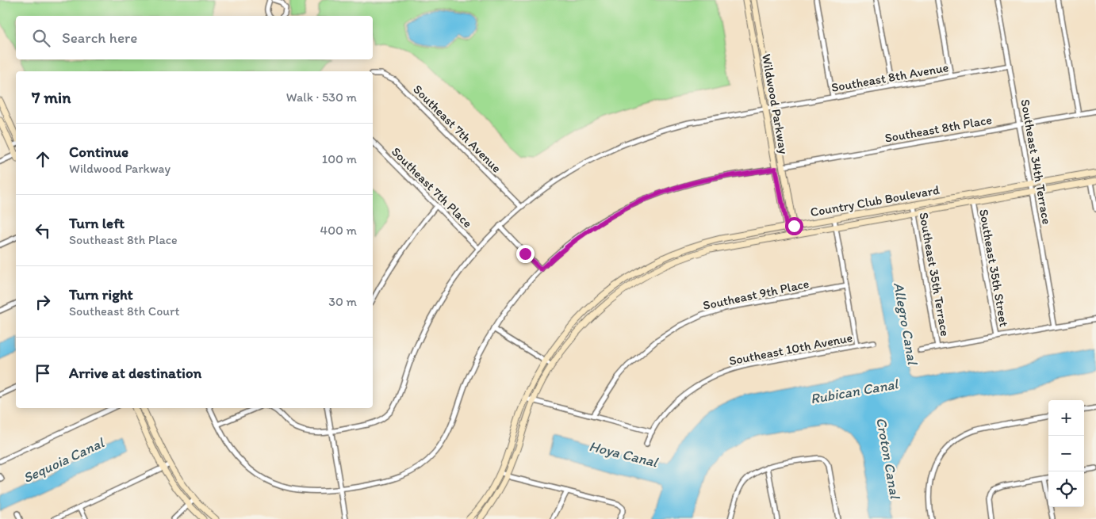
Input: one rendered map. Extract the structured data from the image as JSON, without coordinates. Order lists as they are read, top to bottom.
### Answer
{
  "streets": {
    "main road": ["Wildwood Parkway", "Country Club Boulevard"],
    "street": [
      "Southeast 8th Avenue",
      "Southeast 7th Avenue",
      "Southeast 8th Place",
      "Southeast 34th Terrace",
      "Southeast 7th Place",
      "Southeast 35th Street",
      "Southeast 35th Terrace",
      "Southeast 9th Place",
      "Southeast 10th Avenue"
    ]
  },
  "crossings": [
    ["Southeast 8th Avenue", "Wildwood Parkway"],
    ["Southeast 8th Avenue", "Southeast 34th Terrace"],
    ["Wildwood Parkway", "Southeast 8th Place"],
    ["Wildwood Parkway", "Country Club Boulevard"],
    ["Southeast 8th Place", "Southeast 34th Terrace"],
    ["Southeast 34th Terrace", "Country Club Boulevard"],
    ["Country Club Boulevard", "Southeast 35th Street"],
    ["Country Club Boulevard", "Southeast 35th Terrace"]
  ],
  "water": [
    "Allegro Canal",
    "Rubican Canal",
    "Hoya Canal",
    "Croton Canal",
    "Sequoia Canal"
  ],
  "page": {
    "search": "Search here",
    "heading": ["7 min", "Walk · 530 m"],
    "list": [
      ["Continue", "Wildwood Parkway", "100 m"],
      ["Turn left", "Southeast 8th Place", "400 m"],
      ["Turn right", "Southeast 8th Court", "30 m"],
      "Arrive at destination"
    ],
    "map_buttons": ["+", "−"]
  }
}
